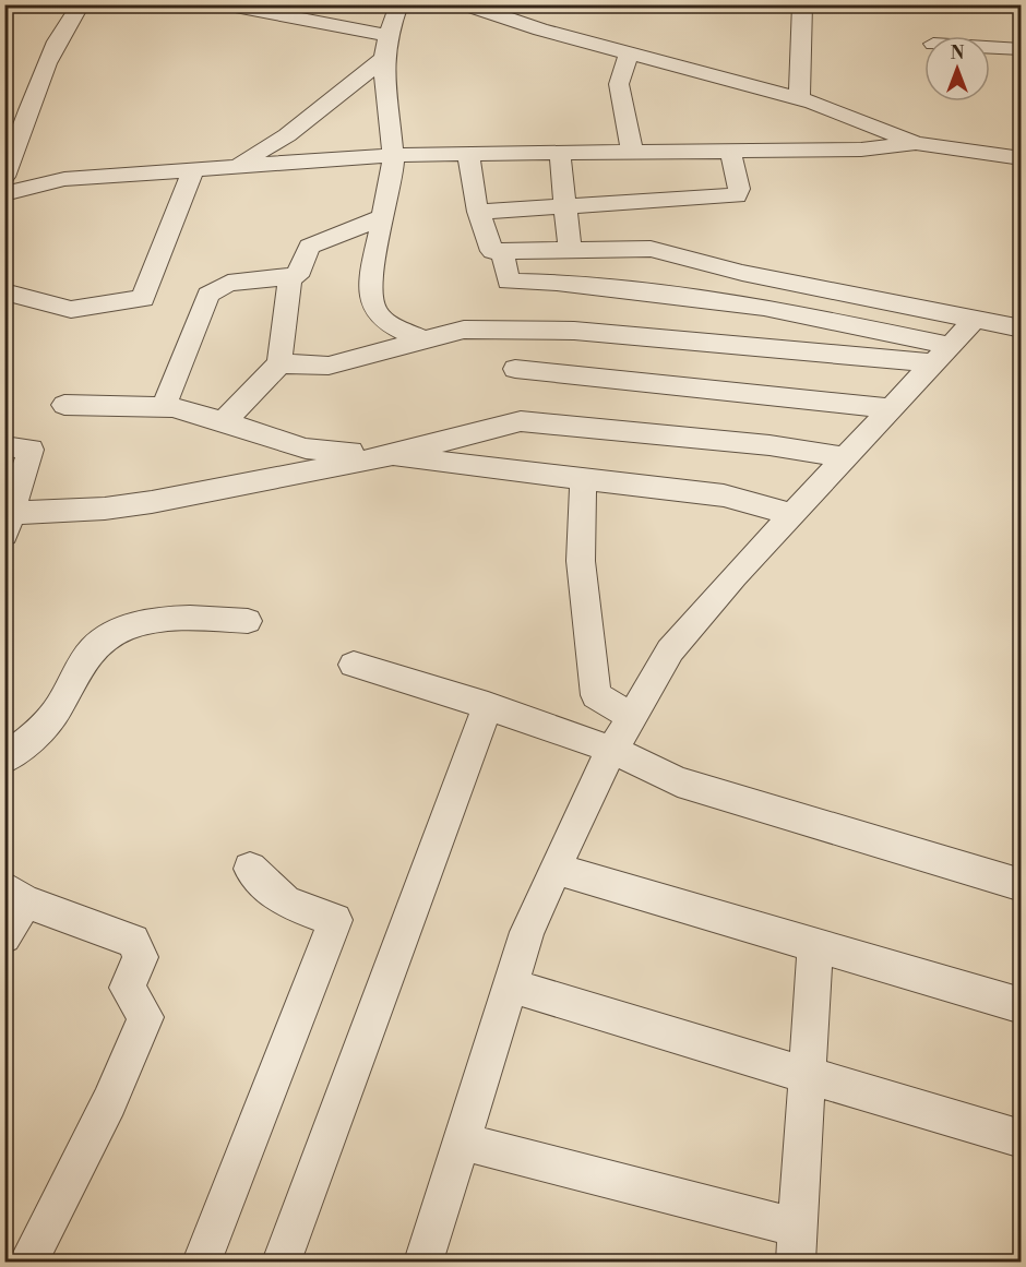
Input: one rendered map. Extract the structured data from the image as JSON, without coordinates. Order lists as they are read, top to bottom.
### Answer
{
  "north": "top"
}
